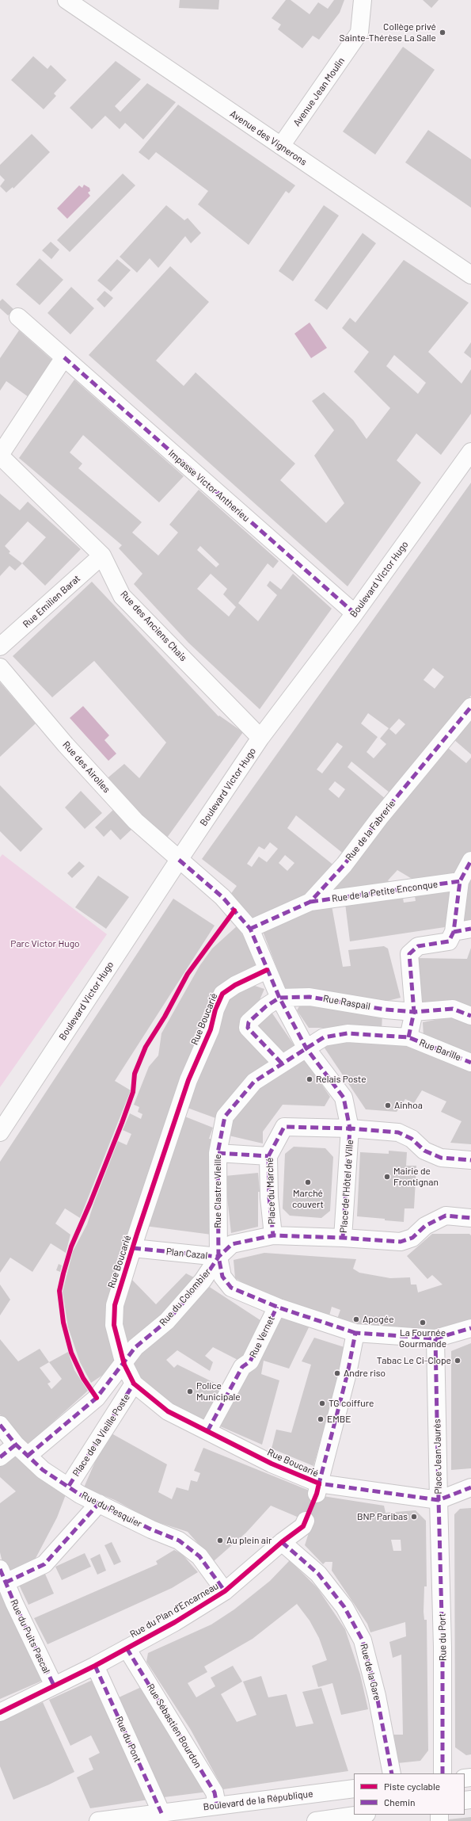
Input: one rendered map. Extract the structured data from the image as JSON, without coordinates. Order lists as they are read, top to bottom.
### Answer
{
  "streets": {
    "street": [
      "Avenue Jean Moulin",
      "Avenue des Vignerons",
      "Impasse Victor Antherieu",
      "Boulevard Victor Hugo",
      "Rue Emilien Barat",
      "Rue des Anciens Chais",
      "Rue des Airolles",
      "Rue de la Fabrerie",
      "Rue de la Petite Enconque",
      "Rue Raspail",
      "Rue Boucarié",
      "Rue Barille",
      "Place de l'Hôtel de Ville",
      "Rue Clastre Vieille",
      "Place du Marché",
      "Plan Cazal",
      "Rue du Colombier",
      "Rue Vernet",
      "Place de la Vieille Poste",
      "Place Jean Jaurès",
      "Rue du Pesquier",
      "Rue du Plan d'Encarneau",
      "Rue du Puits Pascal",
      "Rue du Port",
      "Rue de la Gare",
      "Rue Sébastien Bourdon",
      "Rue du Pont",
      "Boulevard de la République"
    ]
  },
  "crossings": [
    ["Avenue Jean Moulin", "Avenue des Vignerons"],
    ["Impasse Victor Antherieu", "Boulevard Victor Hugo"],
    ["Impasse Victor Antherieu", "Rue des Anciens Chais"],
    ["Boulevard Victor Hugo", "Rue des Anciens Chais"],
    ["Boulevard Victor Hugo", "Rue des Airolles"],
    ["Rue Emilien Barat", "Rue des Anciens Chais"],
    ["Rue des Airolles", "Rue de la Fabrerie"],
    ["Rue des Airolles", "Rue Raspail"],
    ["Rue des Airolles", "Rue Boucarié"],
    ["Rue des Airolles", "Place de l'Hôtel de Ville"],
    ["Rue des Airolles", "Rue Clastre Vieille"],
    ["Rue des Airolles", "Place du Marché"],
    ["Rue de la Fabrerie", "Rue de la Petite Enconque"],
    ["Rue Boucarié", "Plan Cazal"],
    ["Rue Boucarié", "Rue du Colombier"],
    ["Rue Boucarié", "Rue Vernet"],
    ["Rue Boucarié", "Place de la Vieille Poste"],
    ["Rue Boucarié", "Place Jean Jaurès"],
    ["Rue Barille", "Rue Clastre Vieille"],
    ["Place de l'Hôtel de Ville", "Place du Marché"],
    ["Rue Clastre Vieille", "Plan Cazal"],
    ["Rue Clastre Vieille", "Rue du Colombier"],
    ["Rue Clastre Vieille", "Rue Vernet"],
    ["Place du Marché", "Plan Cazal"],
    ["Plan Cazal", "Rue du Colombier"],
    ["Place de la Vieille Poste", "Rue du Pesquier"],
    ["Place Jean Jaurès", "Rue du Port"],
    ["Rue du Pesquier", "Rue du Plan d'Encarneau"],
    ["Rue du Plan d'Encarneau", "Rue du Puits Pascal"],
    ["Rue du Plan d'Encarneau", "Rue de la Gare"],
    ["Rue du Plan d'Encarneau", "Rue Sébastien Bourdon"],
    ["Rue du Plan d'Encarneau", "Rue du Pont"],
    ["Rue Sébastien Bourdon", "Boulevard de la République"],
    ["Rue du Pont", "Boulevard de la République"]
  ],
  "parks": ["Parc Victor Hugo"],
  "places": [
    "Collège privé Sainte-Thérèse La Salle",
    "Relais Poste",
    "Ainhoa",
    "Mairie de Frontignan",
    "Marché couvert",
    "Apogée",
    "La Fournée Gourmande",
    "Tabac Le Ci-Clope",
    "Andre riso",
    "Police Municipale",
    "TG coiffure",
    "EMBE",
    "BNP Paribas",
    "Au plein air"
  ],
  "legend": ["Piste cyclable", "Chemin"]
}
